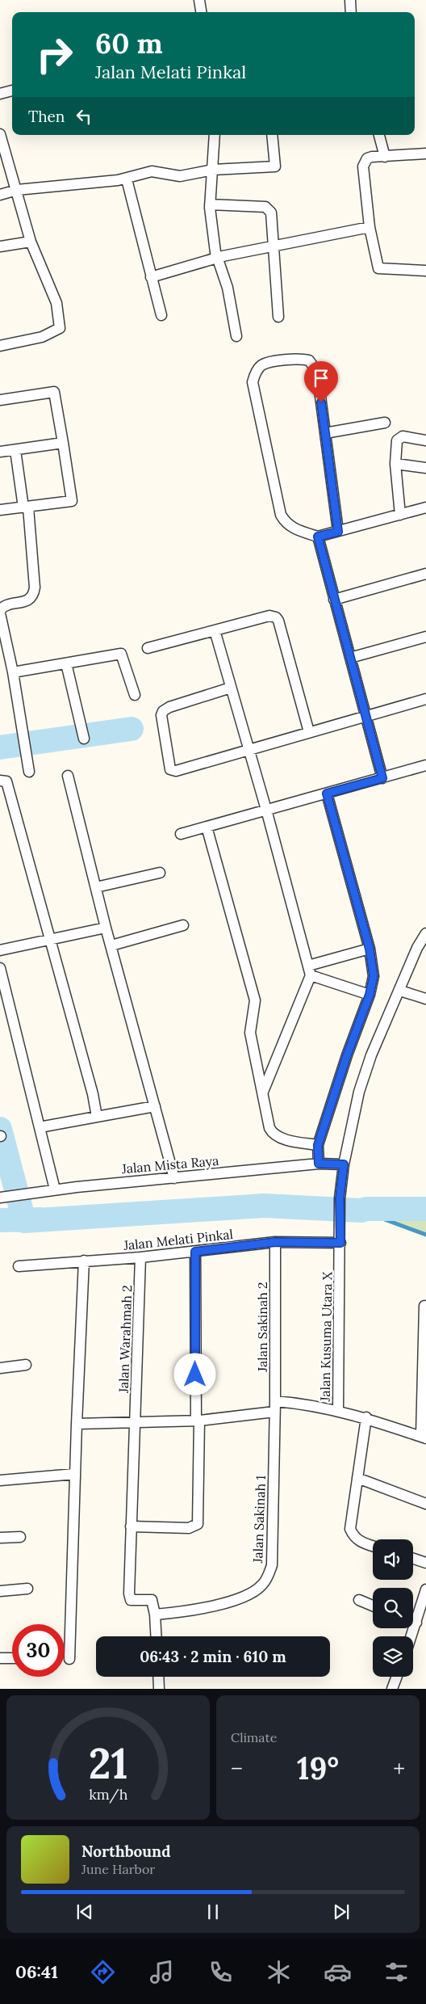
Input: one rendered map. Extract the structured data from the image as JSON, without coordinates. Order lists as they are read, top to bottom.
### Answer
{
  "streets": {
    "street": [
      "Jalan Mista Raya",
      "Jalan Melati Pinkal",
      "Jalan Sakinah 2",
      "Jalan Kusuma Utara X",
      "Jalan Warahmah 2",
      "Jalan Sakinah 1"
    ]
  },
  "crossings": [
    ["Jalan Mista Raya", "Jalan Kusuma Utara X"],
    ["Jalan Melati Pinkal", "Jalan Sakinah 2"],
    ["Jalan Melati Pinkal", "Jalan Kusuma Utara X"],
    ["Jalan Melati Pinkal", "Jalan Warahmah 2"],
    ["Jalan Sakinah 2", "Jalan Sakinah 1"],
    ["Jalan Warahmah 2", "Jalan Sakinah 1"]
  ],
  "page": {
    "turn": ["60 m", "Jalan Melati Pinkal"],
    "then": "Then",
    "limit": "30",
    "trip": "06:43 · 2 min · 610 m",
    "tile": "Climate",
    "heat": ["−", "19°", "+"],
    "song": ["Northbound", "June Harbor"],
    "tabs": "06:41",
    "gauge": ["21", "km/h"]
  }
}
